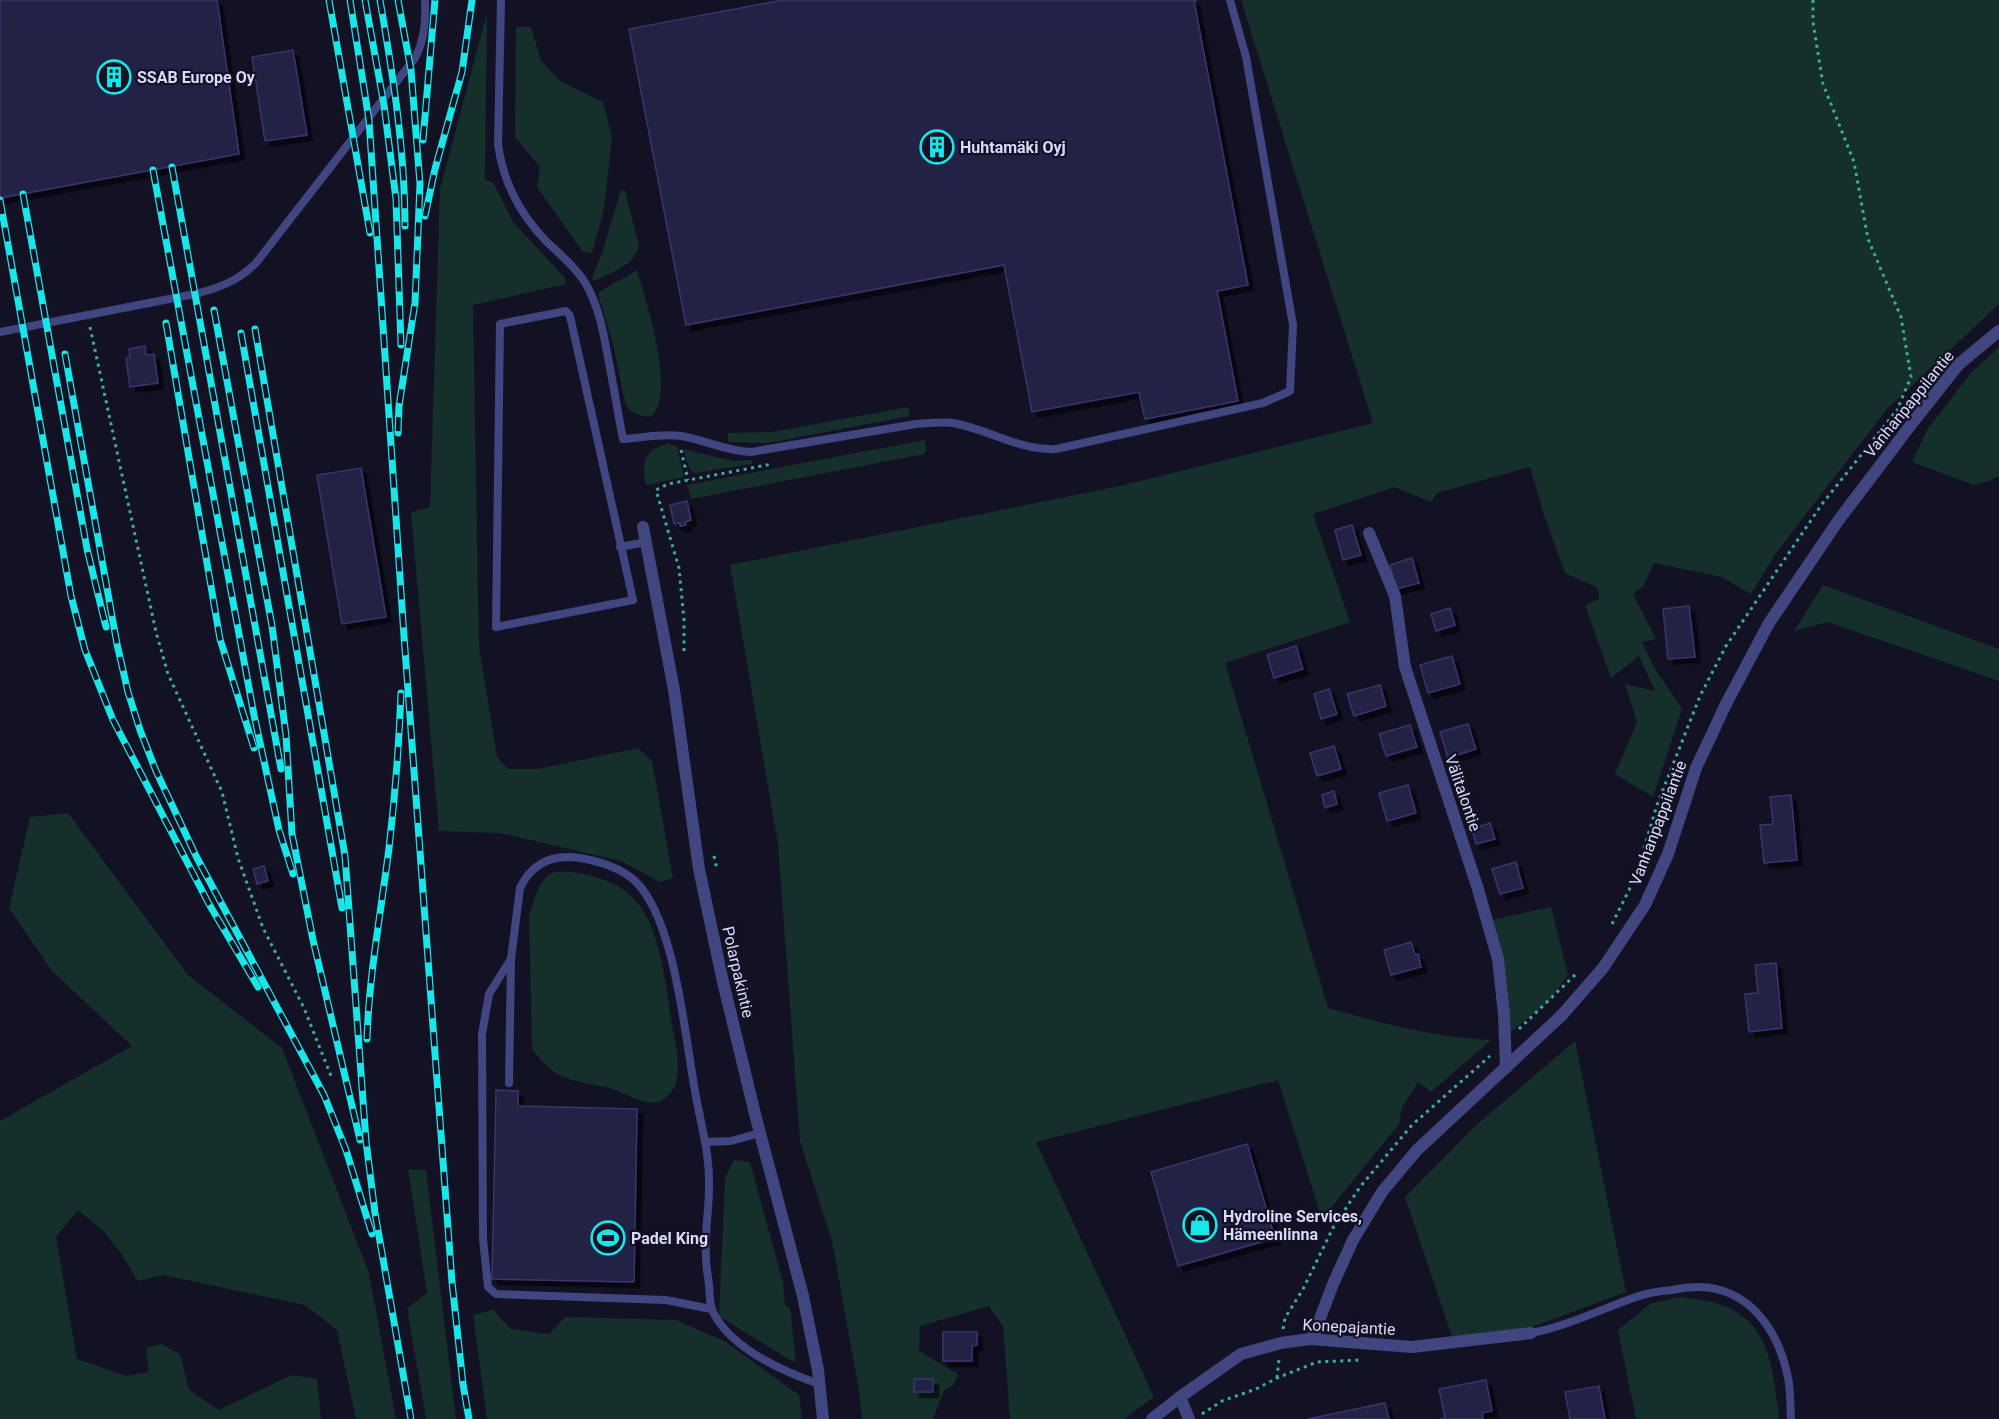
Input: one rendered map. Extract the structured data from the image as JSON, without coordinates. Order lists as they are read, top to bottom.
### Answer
{
  "streets": {
    "street": [
      "Vanhanpappilantie",
      "Välitalontie",
      "Polarpakintie",
      "Konepajantie"
    ]
  },
  "crossings": [
    ["Vanhanpappilantie", "Välitalontie"],
    ["Vanhanpappilantie", "Konepajantie"]
  ],
  "places": {
    "building": ["SSAB Europe Oy", "Huhtamäki Oyj"],
    "shop": ["Hydroline Services, Hämeenlinna"],
    "sports": ["Padel King"]
  }
}
